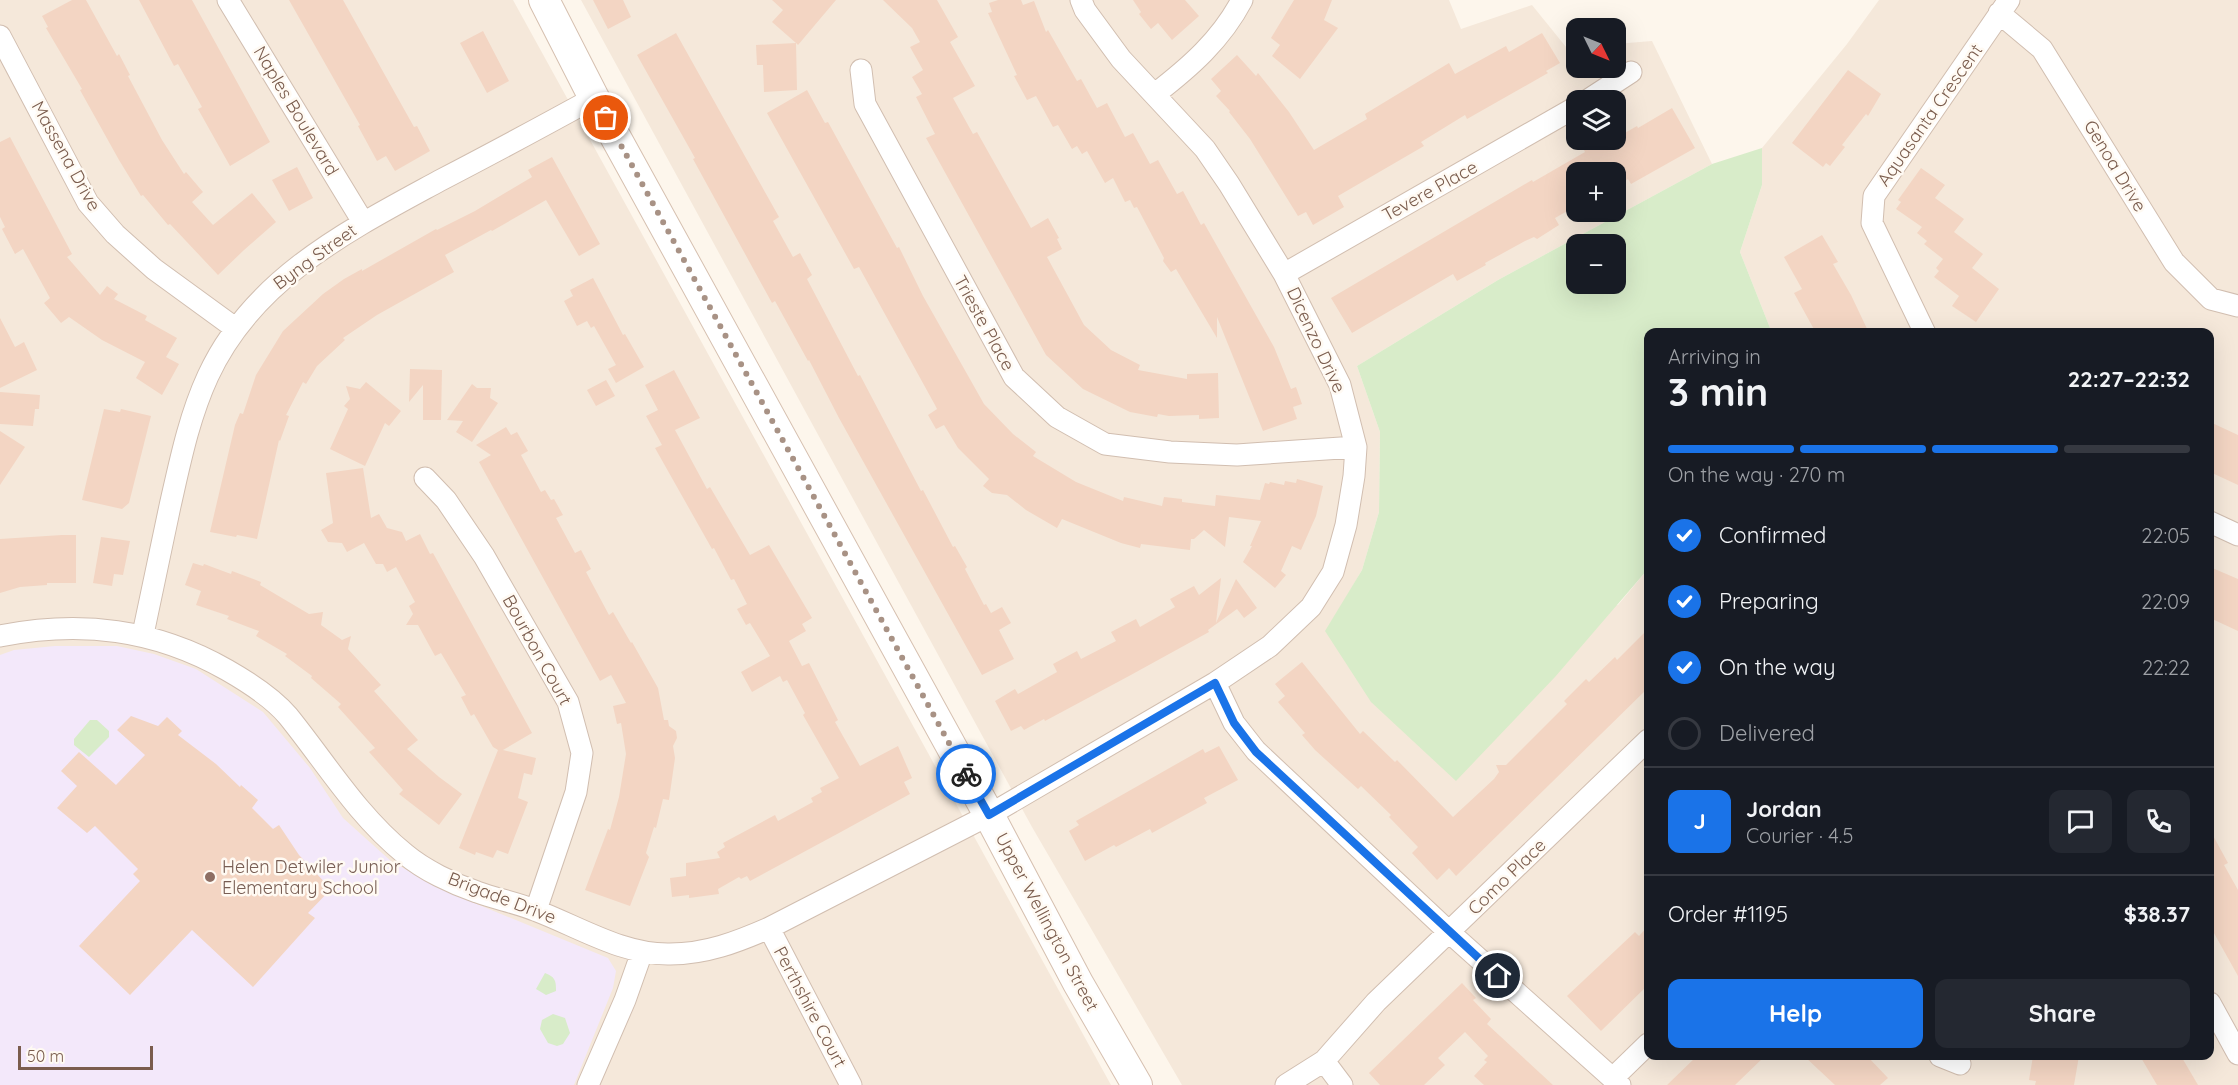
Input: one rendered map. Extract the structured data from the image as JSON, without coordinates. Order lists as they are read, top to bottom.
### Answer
{
  "streets": {
    "main road": ["Upper Wellington Street"],
    "street": [
      "Naples Boulevard",
      "Aquasanta Crescent",
      "Massena Drive",
      "Genoa Drive",
      "Tevere Place",
      "Byng Street",
      "Trieste Place",
      "Dicenzo Drive",
      "Bourbon Court",
      "Como Place",
      "Brigade Drive",
      "Perthshire Court"
    ]
  },
  "crossings": [
    ["Naples Boulevard", "Byng Street"],
    ["Aquasanta Crescent", "Genoa Drive"],
    ["Massena Drive", "Byng Street"],
    ["Tevere Place", "Dicenzo Drive"],
    ["Byng Street", "Brigade Drive"],
    ["Byng Street", "Upper Wellington Street"],
    ["Trieste Place", "Dicenzo Drive"],
    ["Dicenzo Drive", "Brigade Drive"],
    ["Dicenzo Drive", "Upper Wellington Street"],
    ["Bourbon Court", "Brigade Drive"],
    ["Brigade Drive", "Upper Wellington Street"],
    ["Brigade Drive", "Perthshire Court"]
  ],
  "places": ["Helen Detwiler Junior Elementary School"],
  "scale_bar": "50 m",
  "north": "bottom right",
  "page": {
    "map_buttons": ["+", "−"],
    "heading": ["3 min", "Arriving in", "22:27–22:32"],
    "panel": [
      "Jordan",
      "Courier · 4.5",
      "Order #1195",
      "$38.37"
    ],
    "bar": "On the way · 270 m",
    "list": [
      ["Confirmed", "22:05"],
      ["Preparing", "22:09"],
      ["On the way", "22:22"],
      "Delivered"
    ],
    "round": "J",
    "buttons": ["Help", "Share"],
    "scale": "50 m"
  }
}
